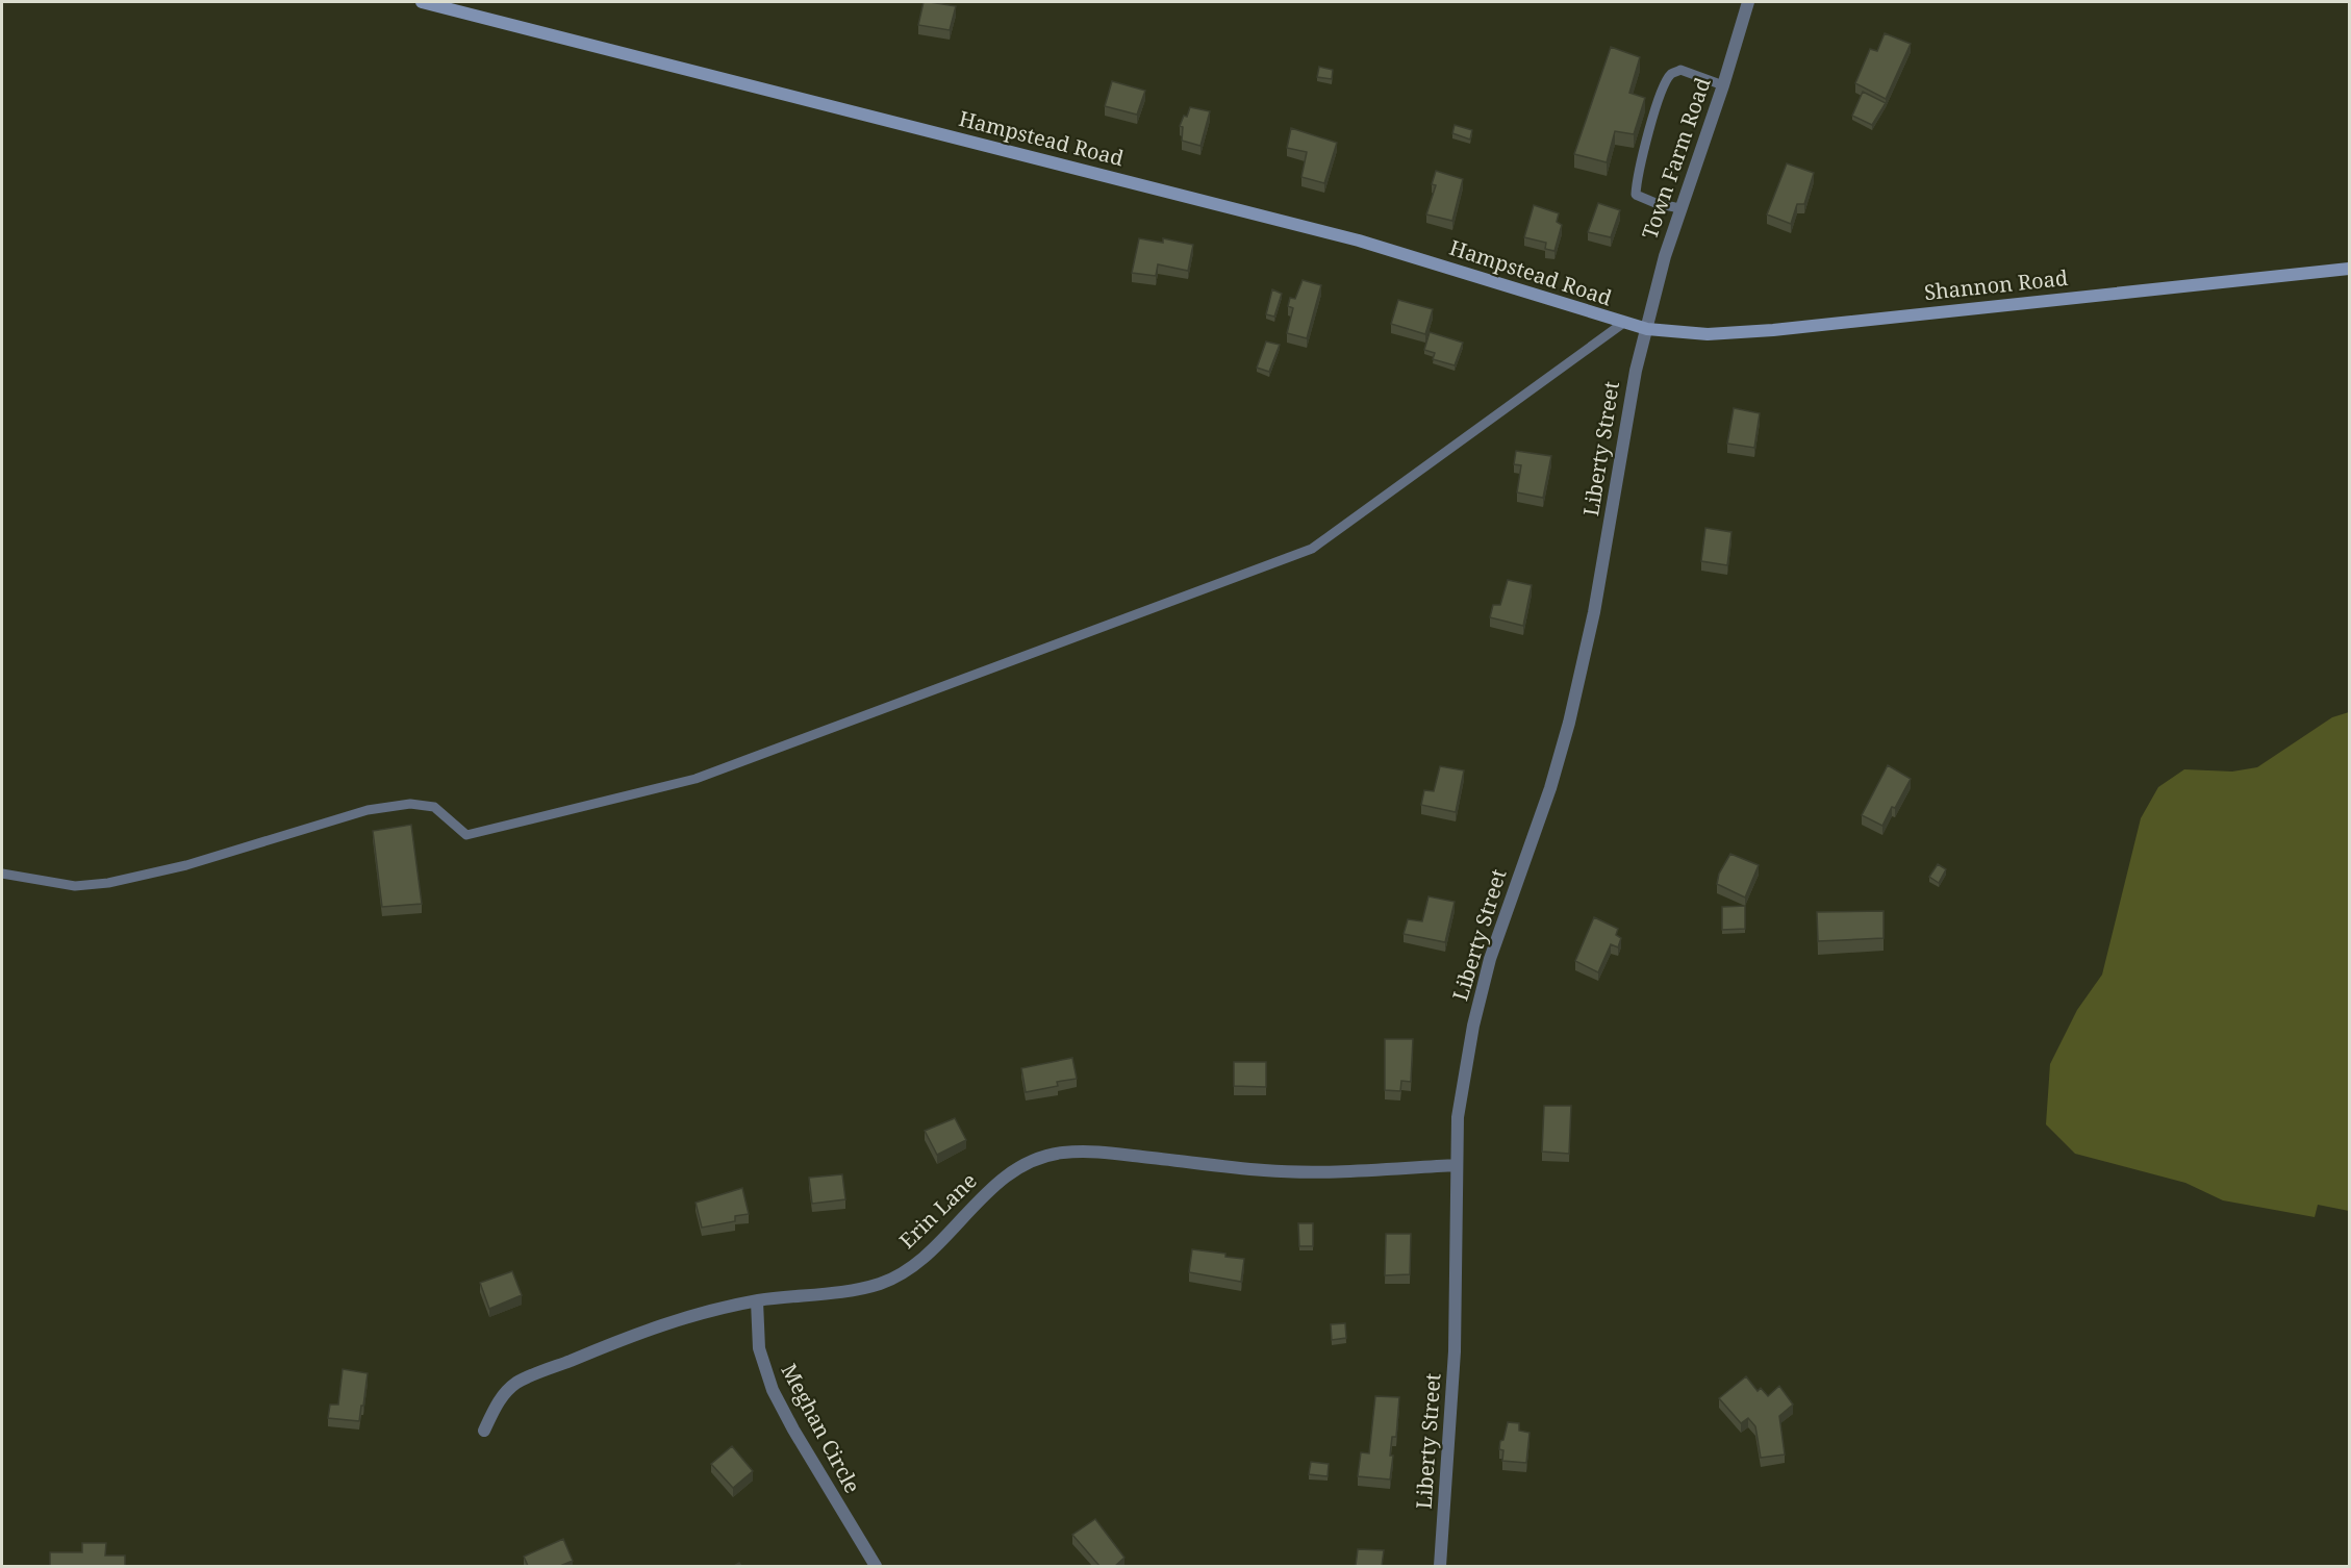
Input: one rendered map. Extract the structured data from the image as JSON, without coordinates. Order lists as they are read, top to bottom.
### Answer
{
  "streets": {
    "street": [
      "Hampstead Road",
      "Town Farm Road",
      "Shannon Road",
      "Liberty Street",
      "Erin Lane",
      "Meghan Circle"
    ]
  },
  "crossings": [
    ["Hampstead Road", "Town Farm Road"],
    ["Hampstead Road", "Shannon Road"],
    ["Hampstead Road", "Liberty Street"],
    ["Town Farm Road", "Shannon Road"],
    ["Town Farm Road", "Liberty Street"],
    ["Shannon Road", "Liberty Street"],
    ["Liberty Street", "Erin Lane"],
    ["Erin Lane", "Meghan Circle"]
  ]
}
